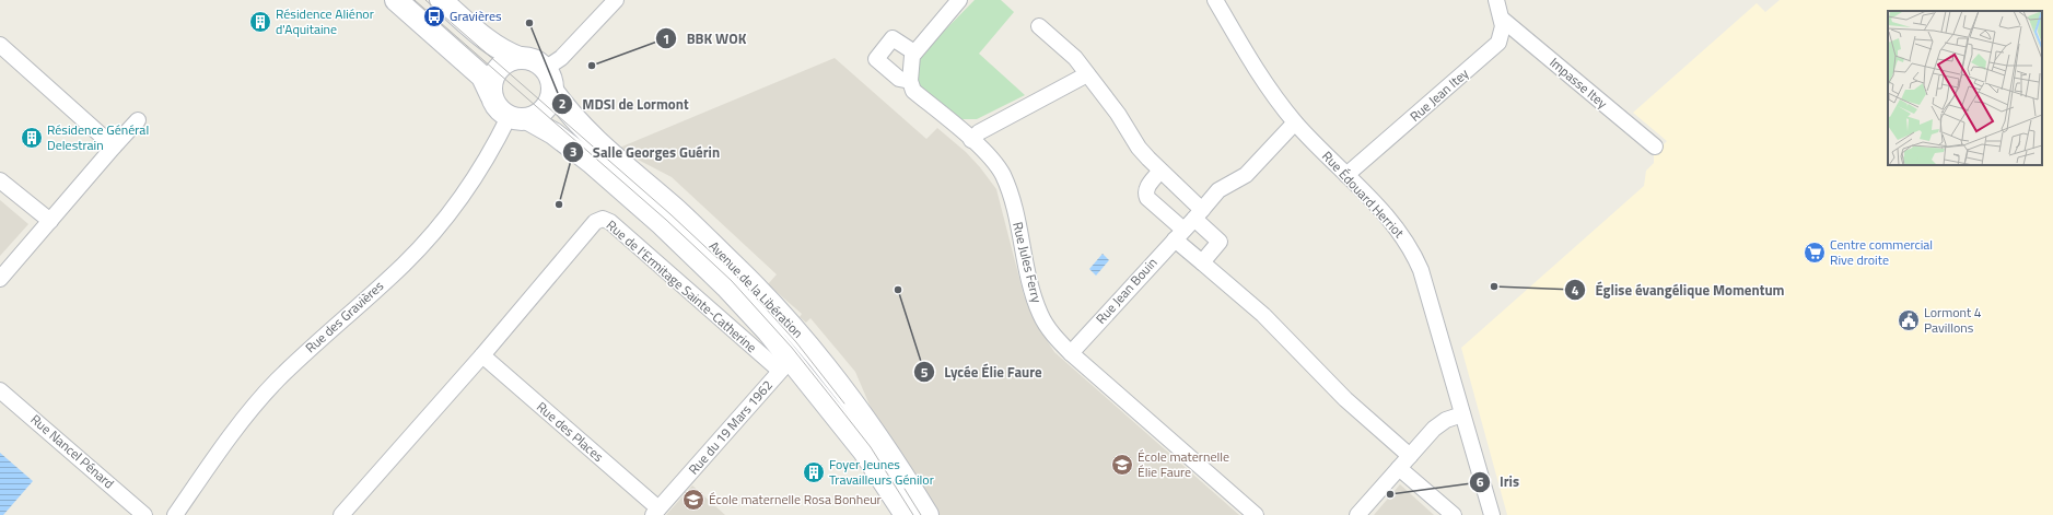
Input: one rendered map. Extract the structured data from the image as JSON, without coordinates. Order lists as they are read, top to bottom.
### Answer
{
  "streets": {
    "street": [
      "Impasse Itey",
      "Rue Jean Itey",
      "Rue Édouard Herriot",
      "Rue Jules Ferry",
      "Rue de l'Ermitage Sainte-Catherine",
      "Avenue de la Libération",
      "Rue Jean Bouin",
      "Rue des Gravières",
      "Rue du 19 Mars 1962",
      "Rue des Places",
      "Rue Nancel Pénard"
    ]
  },
  "crossings": [
    ["Impasse Itey", "Rue Jean Itey"],
    ["Rue Jean Itey", "Rue Édouard Herriot"],
    ["Rue Édouard Herriot", "Rue Jean Bouin"],
    ["Rue Jules Ferry", "Rue Jean Bouin"],
    ["Rue de l'Ermitage Sainte-Catherine", "Avenue de la Libération"],
    ["Rue de l'Ermitage Sainte-Catherine", "Rue du 19 Mars 1962"],
    ["Rue de l'Ermitage Sainte-Catherine", "Rue des Places"],
    ["Avenue de la Libération", "Rue des Gravières"],
    ["Avenue de la Libération", "Rue du 19 Mars 1962"],
    ["Rue du 19 Mars 1962", "Rue des Places"]
  ],
  "places": {
    "bus stop": ["Gravières"],
    "building": ["Résidence Aliénor d'Aquitaine", "Résidence Général Delestrain", "Foyer Jeunes Travailleurs Génilor"],
    "other": [
      "MDSI de Lormont",
      "BBK WOK",
      "Salle Georges Guérin",
      "Église évangélique Momentum",
      "Lycée Élie Faure",
      "Iris"
    ],
    "supermarket": ["Centre commercial Rive droite"],
    "public building": ["Lormont 4 Pavillons"],
    "school or university": ["École maternelle Élie Faure", "École maternelle Rosa Bonheur"]
  }
}
